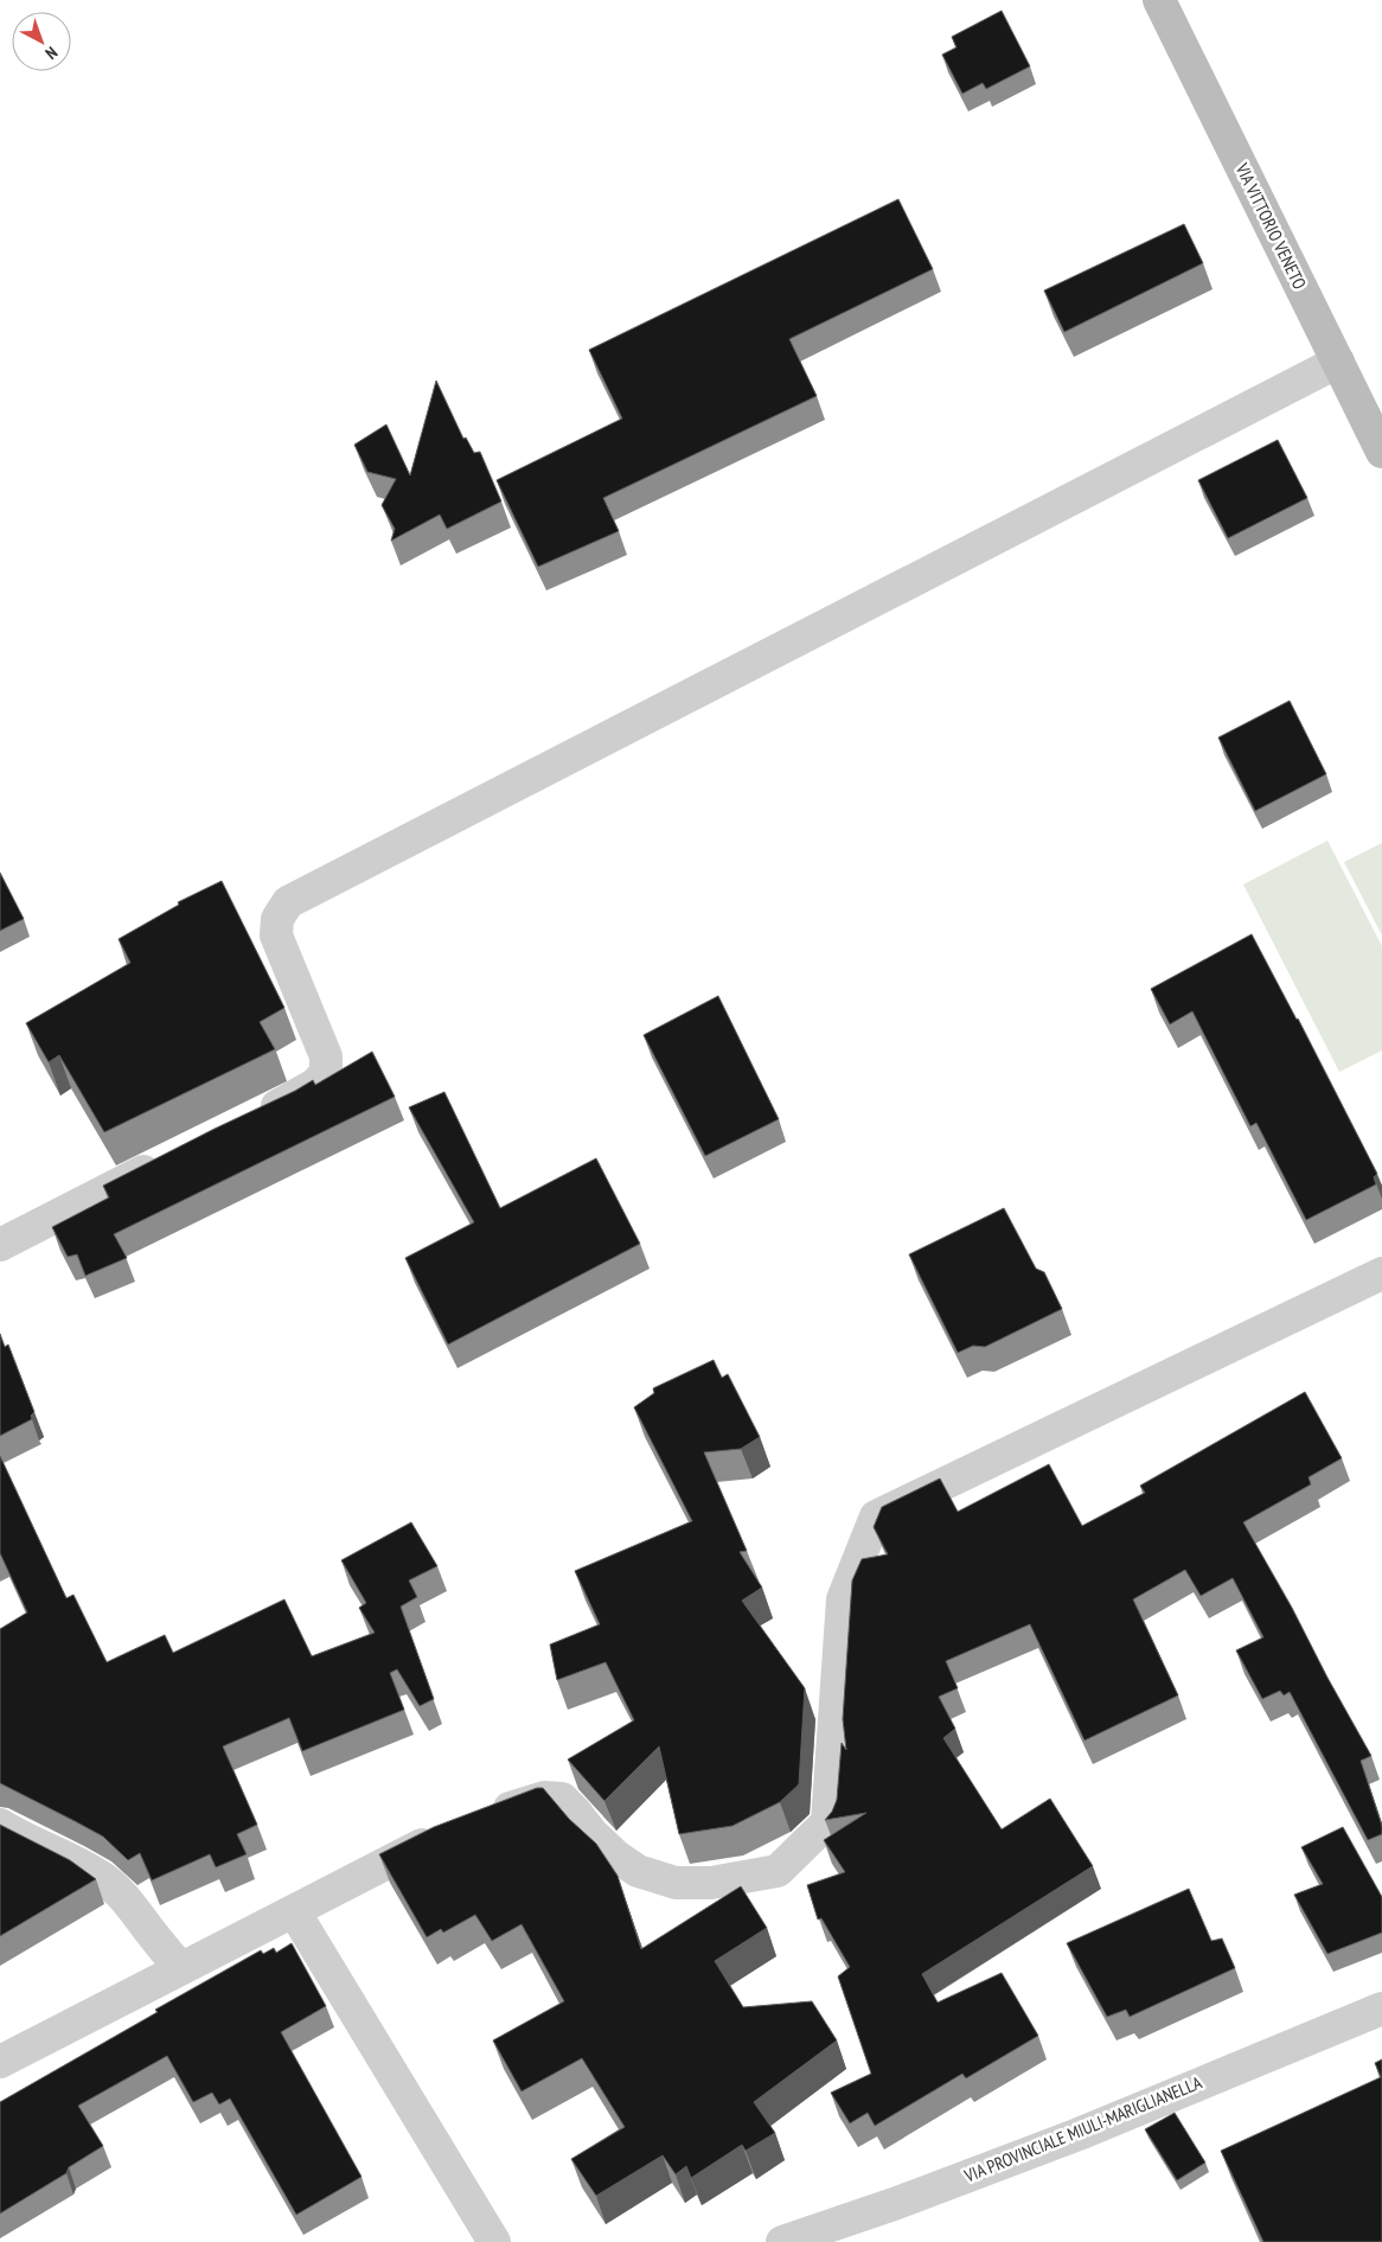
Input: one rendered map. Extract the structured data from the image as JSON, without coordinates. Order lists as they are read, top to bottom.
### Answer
{
  "streets": {
    "street": ["VIA VITTORIO VENETO", "VIA PROVINCIALE MIULI-MARIGLIANELLA"]
  },
  "north": "bottom right"
}
